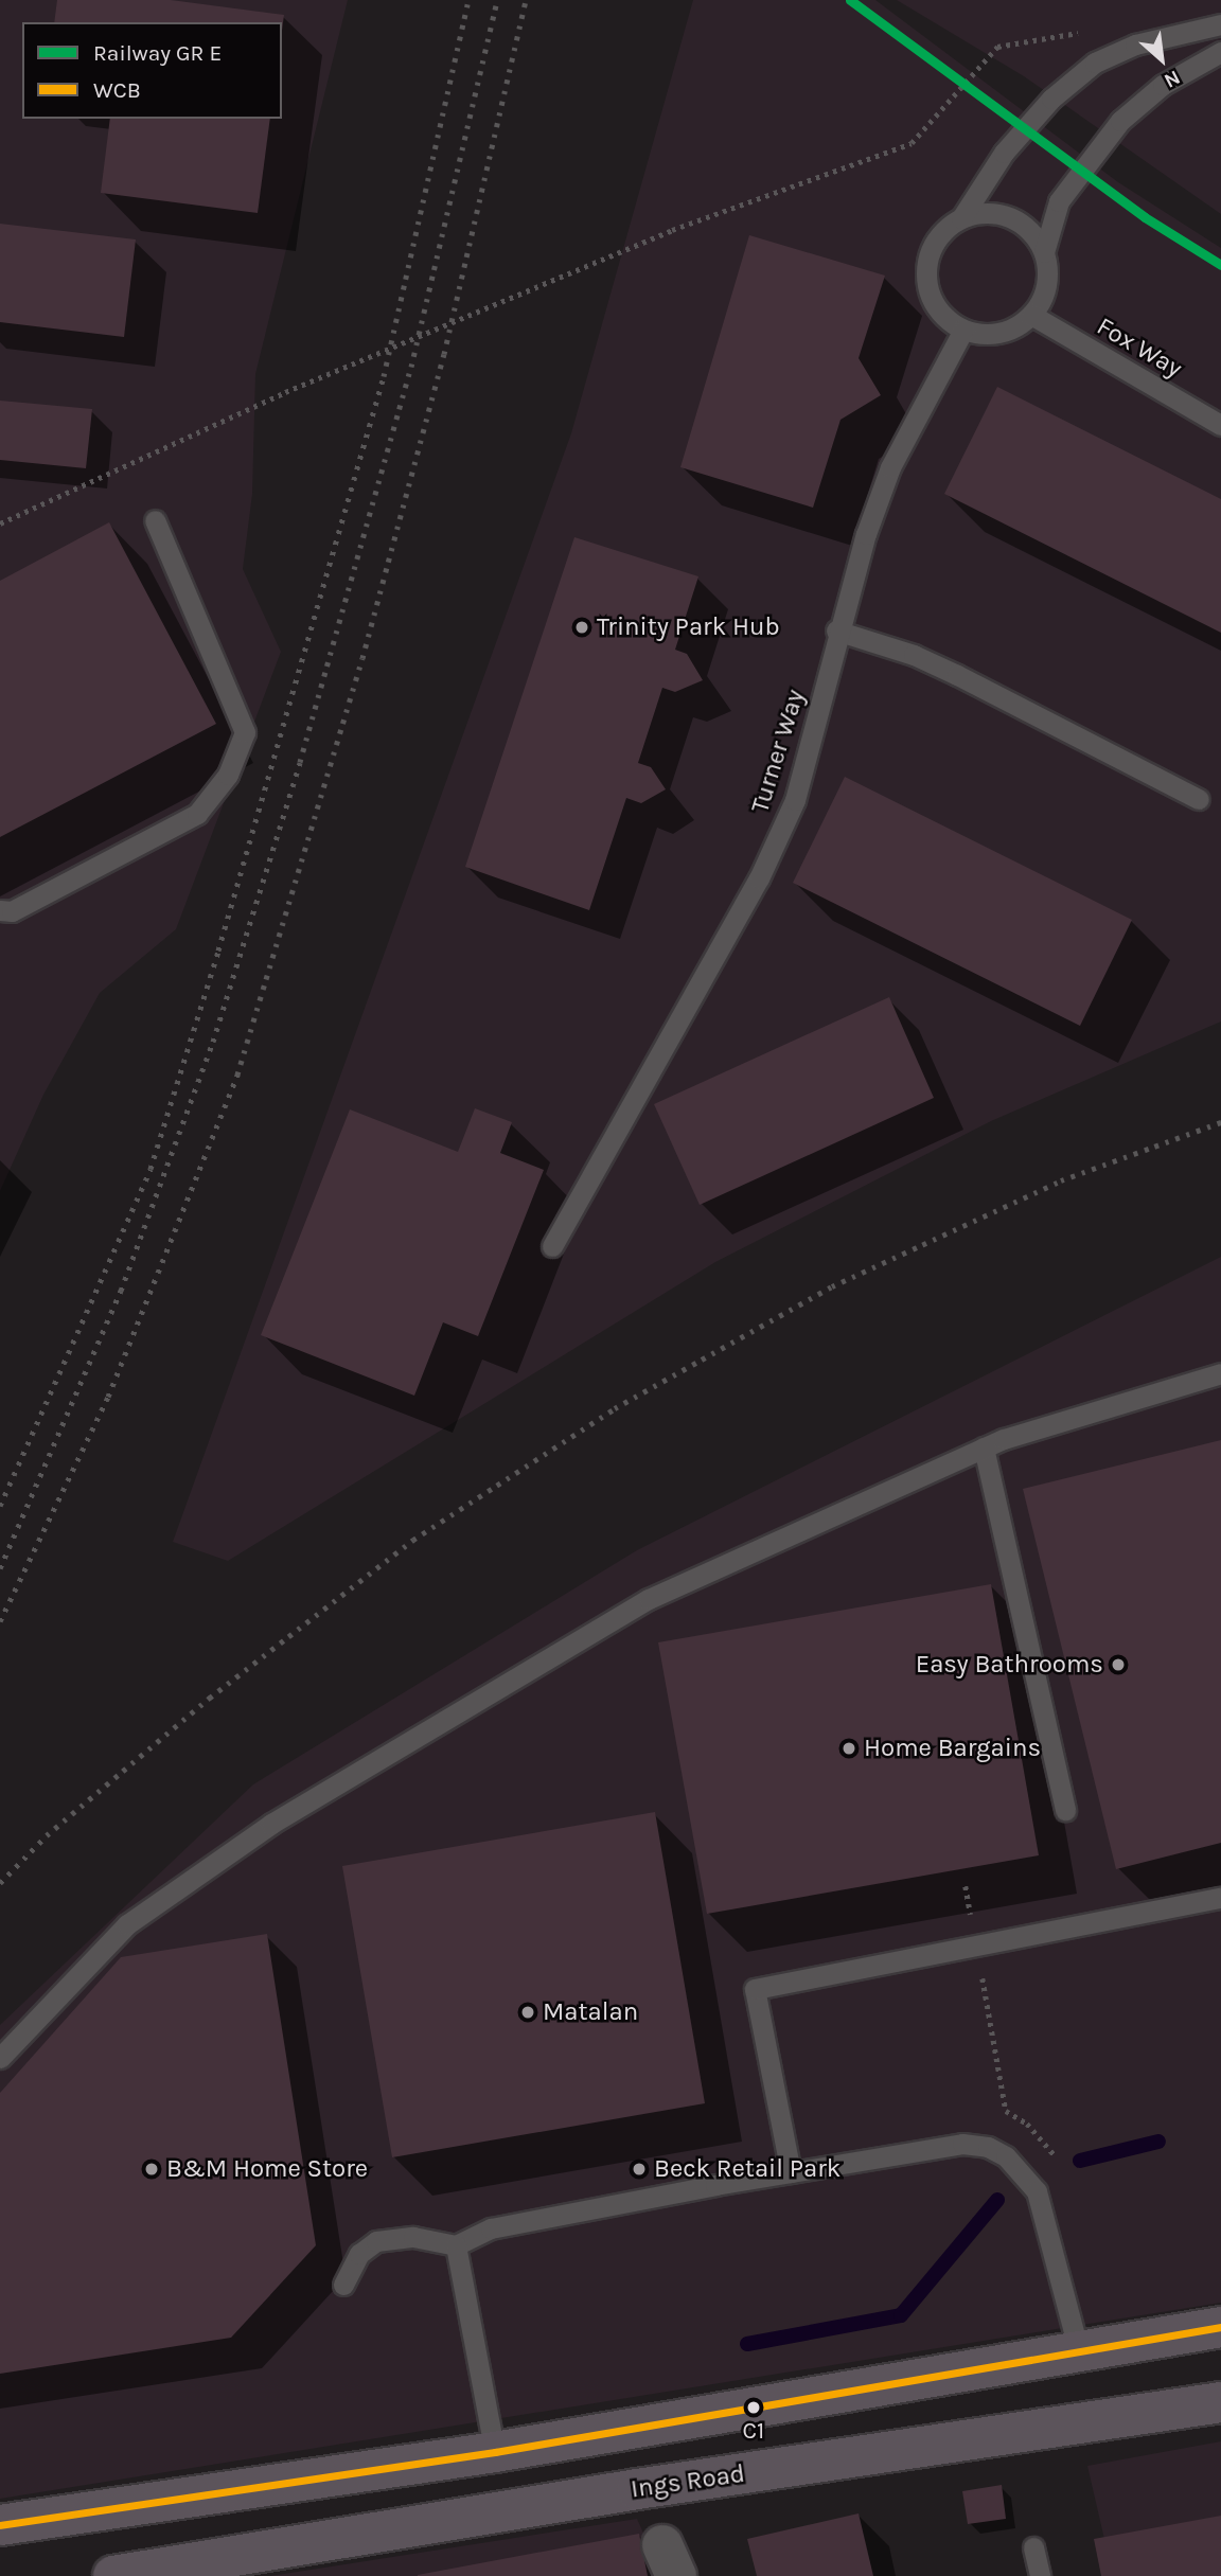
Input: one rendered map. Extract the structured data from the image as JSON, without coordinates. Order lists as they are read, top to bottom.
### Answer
{
  "streets": {
    "highway": ["Ings Road"],
    "lane": ["Fox Way", "Turner Way"]
  },
  "crossings": [
    ["Fox Way", "Turner Way"]
  ],
  "places": [
    "Trinity Park Hub",
    "Easy Bathrooms",
    "Home Bargains",
    "Matalan",
    "B&M Home Store",
    "Beck Retail Park",
    "C1"
  ],
  "lines": ["transit line WCB"],
  "legend": ["Railway GR E", "WCB"],
  "north": "bottom right"
}
